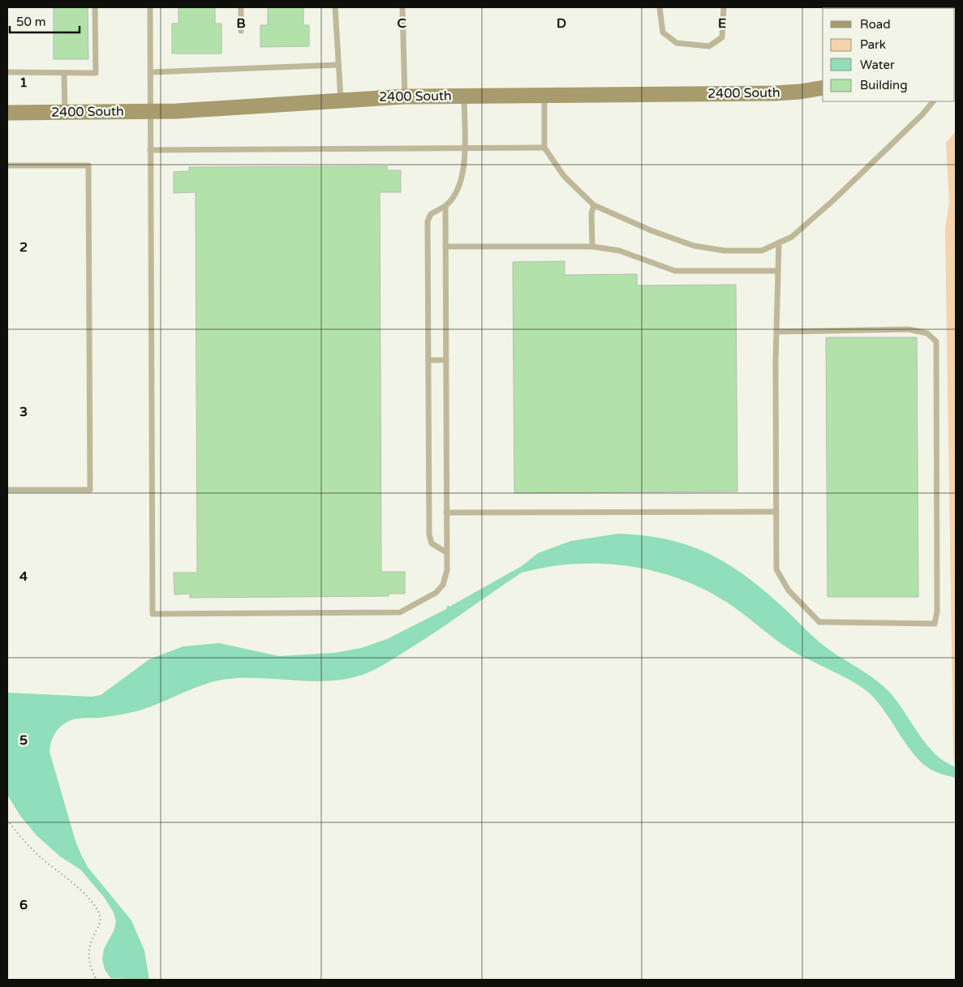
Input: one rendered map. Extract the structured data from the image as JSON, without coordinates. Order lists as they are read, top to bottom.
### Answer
{
  "streets": {
    "street": ["2400 South"]
  },
  "legend": [
    "Road",
    "Park",
    "Water",
    "Building"
  ],
  "scale_bar": "50 m",
  "grid": {
    "columns": [
      "B",
      "C",
      "D",
      "E"
    ],
    "rows": [
      "1",
      "2",
      "3",
      "4",
      "5",
      "6"
    ]
  }
}
